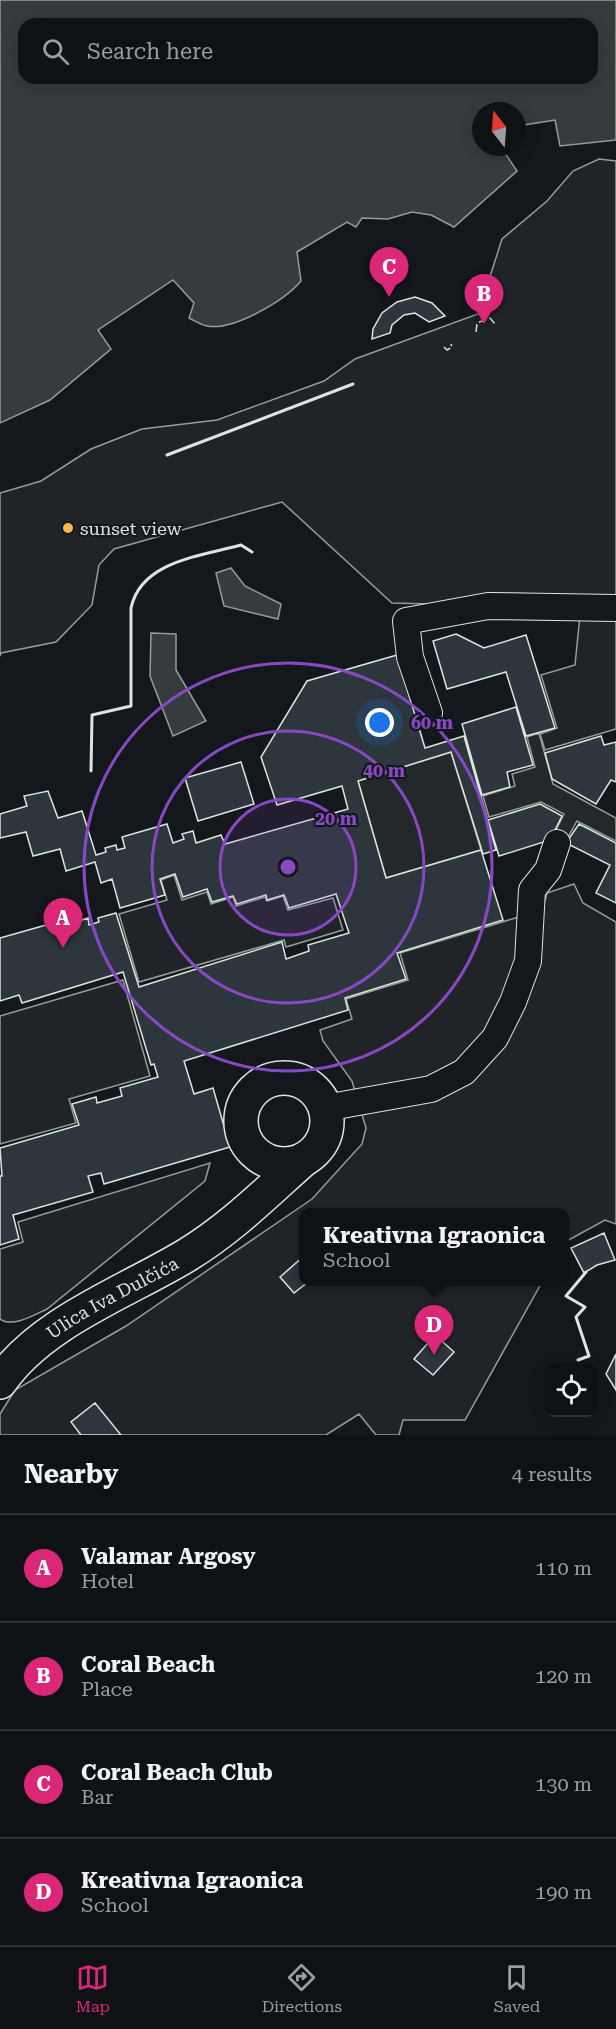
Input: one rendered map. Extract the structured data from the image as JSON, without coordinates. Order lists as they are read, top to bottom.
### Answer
{
  "streets": {
    "main road": ["Ulica Iva Dulčića"]
  },
  "places": ["sunset view"],
  "north": "top",
  "page": {
    "search": "Search here",
    "pins": [
      "C",
      "B",
      "A",
      "D"
    ],
    "popup": ["Kreativna Igraonica", "School"],
    "heading": ["Nearby", "4 results"],
    "list": [
      {
        "mark": "A",
        "name": "Valamar Argosy",
        "note": "Hotel",
        "value": "110 m"
      },
      {
        "mark": "B",
        "name": "Coral Beach",
        "note": "Place",
        "value": "120 m"
      },
      {
        "mark": "C",
        "name": "Coral Beach Club",
        "note": "Bar",
        "value": "130 m"
      },
      {
        "mark": "D",
        "name": "Kreativna Igraonica",
        "note": "School",
        "value": "190 m"
      }
    ],
    "nav": ["Map", "Directions", "Saved"]
  },
  "rings": ["60 m", "40 m", "20 m"]
}
